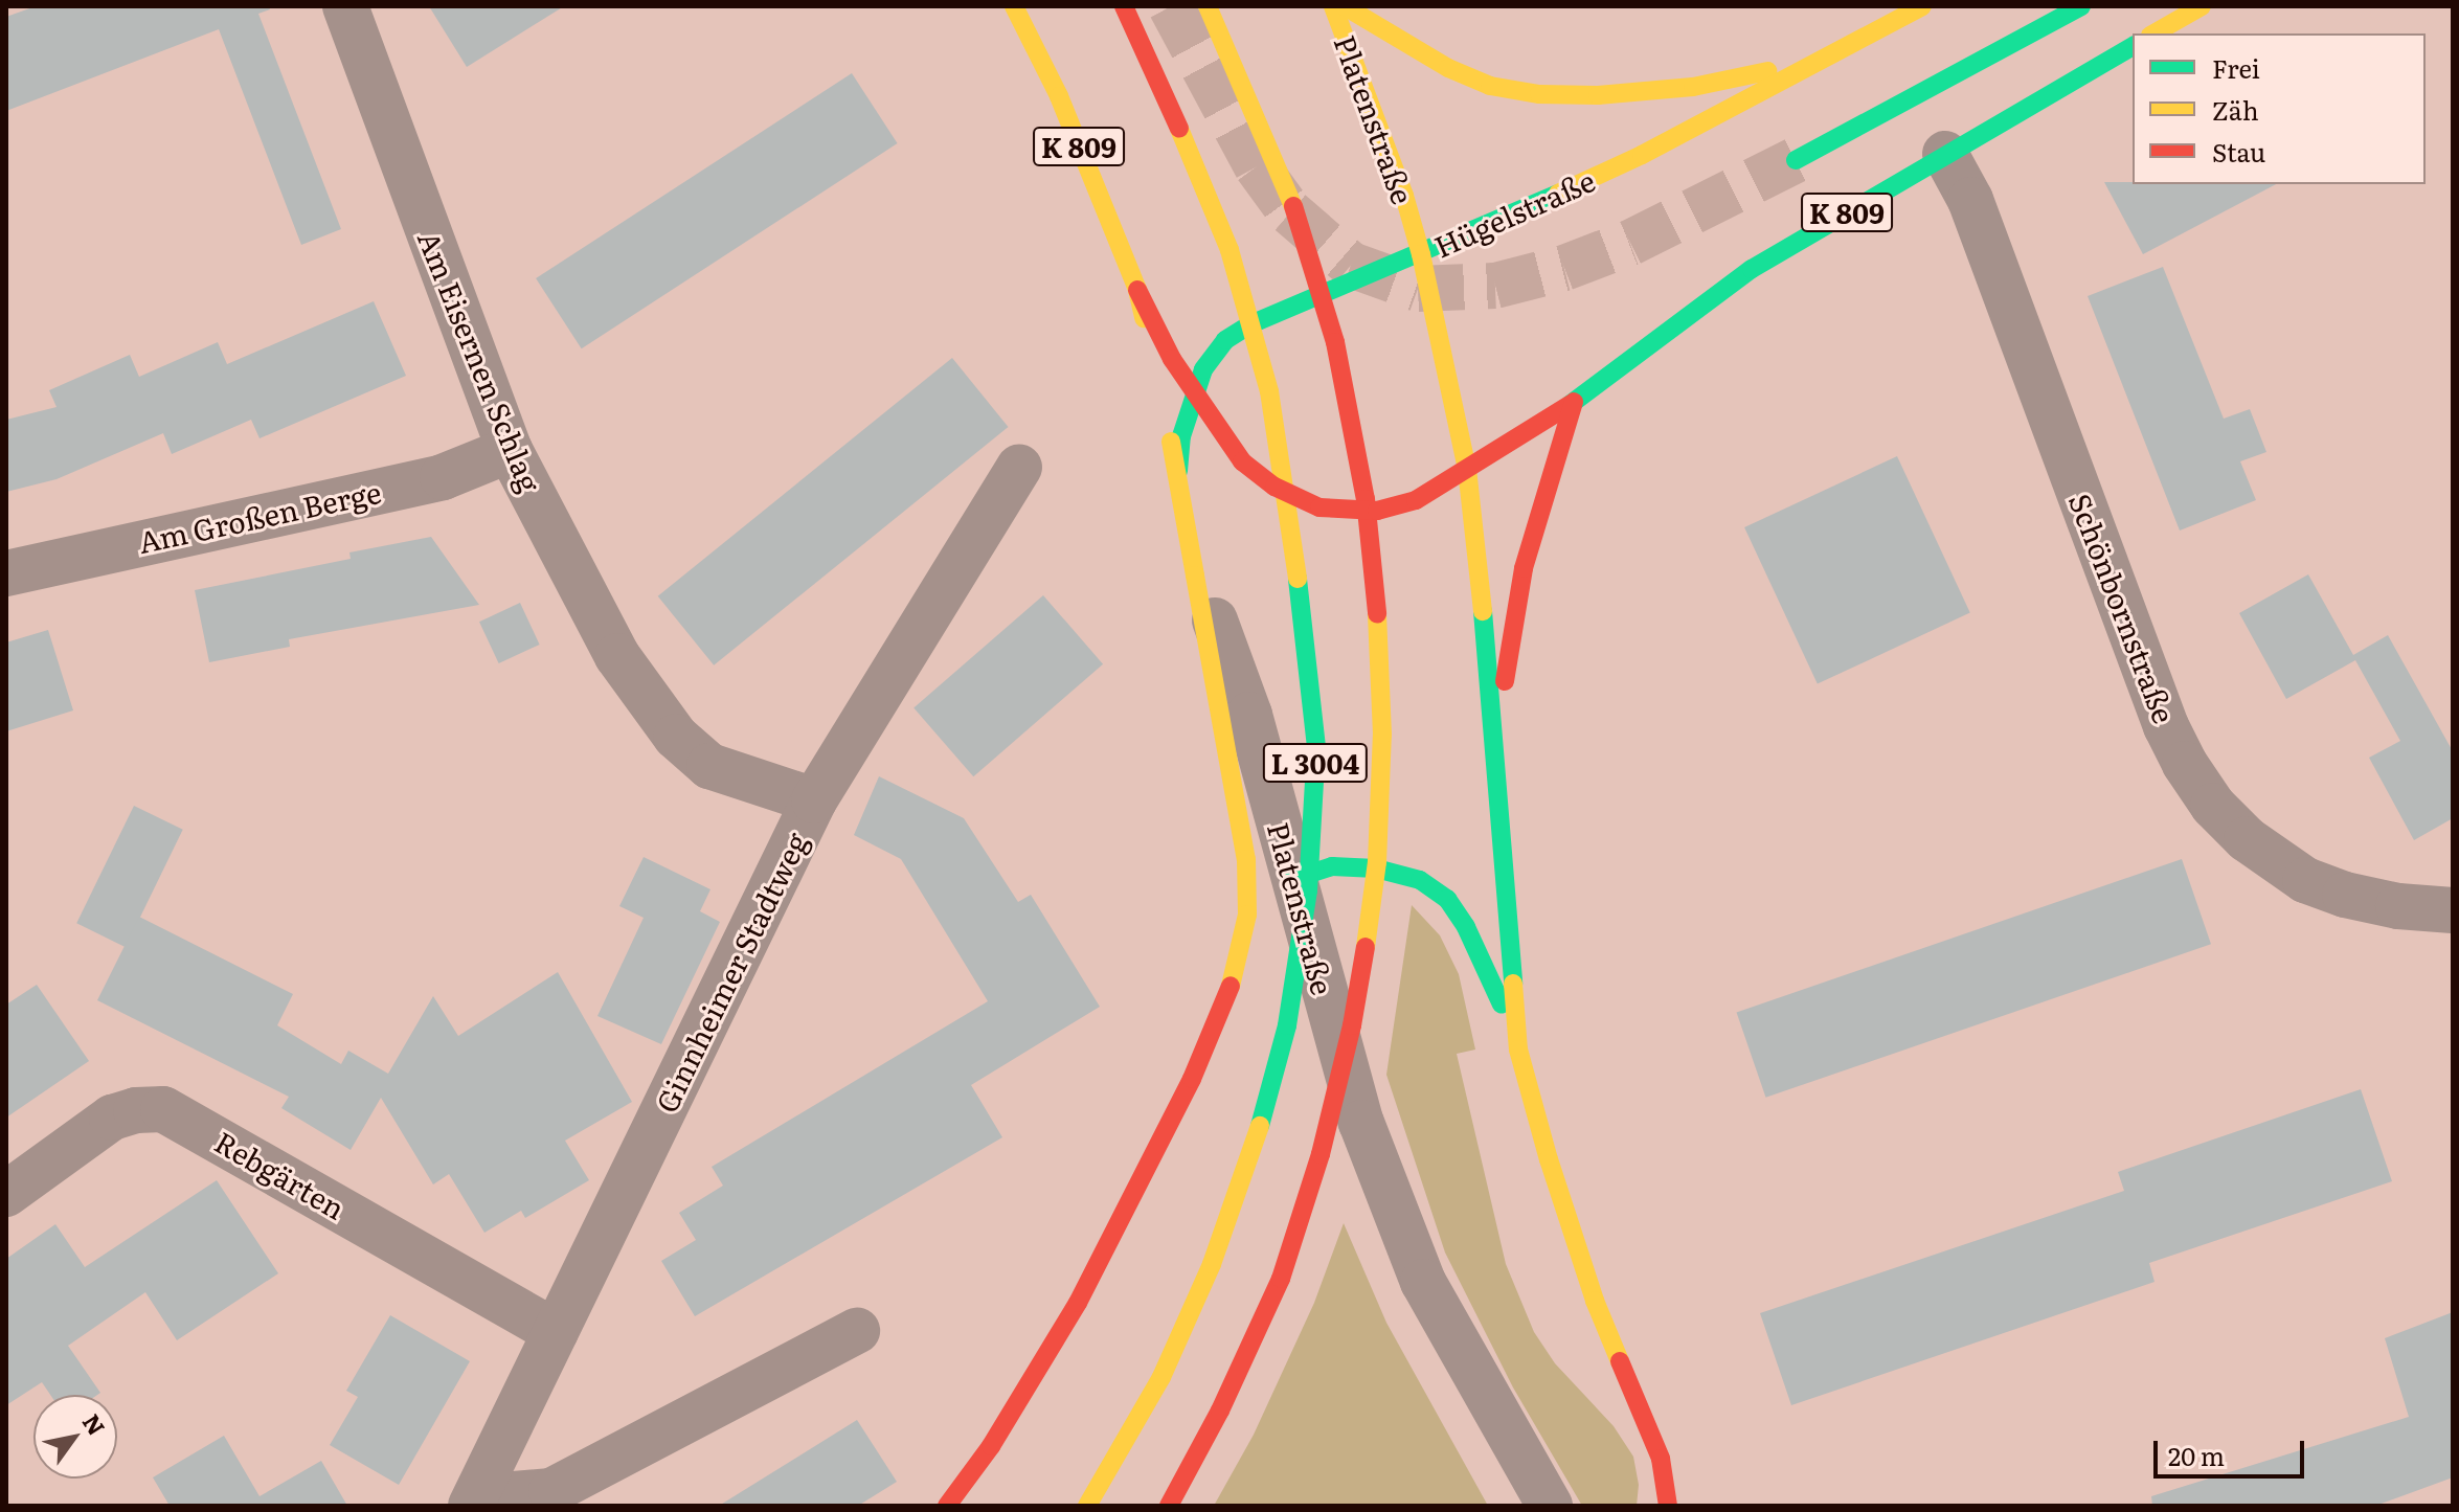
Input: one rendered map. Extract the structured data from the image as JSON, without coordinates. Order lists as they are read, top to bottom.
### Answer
{
  "streets": {
    "main road": [
      "Platenstraße",
      "K 809",
      "Hügelstraße",
      "L 3004"
    ],
    "street": [
      "Am Eisernen Schlag",
      "Am Großen Berge",
      "Schönbornstraße",
      "Ginnheimer Stadtweg",
      "Rebgärten"
    ]
  },
  "crossings": [
    ["Platenstraße", "K 809"],
    ["Platenstraße", "Hügelstraße"],
    ["K 809", "Hügelstraße"],
    ["K 809", "Schönbornstraße"],
    ["Am Eisernen Schlag", "Am Großen Berge"],
    ["Am Eisernen Schlag", "Ginnheimer Stadtweg"],
    ["Ginnheimer Stadtweg", "Rebgärten"]
  ],
  "legend": ["Frei", "Zäh", "Stau"],
  "scale_bar": "20 m",
  "north": "top right"
}
